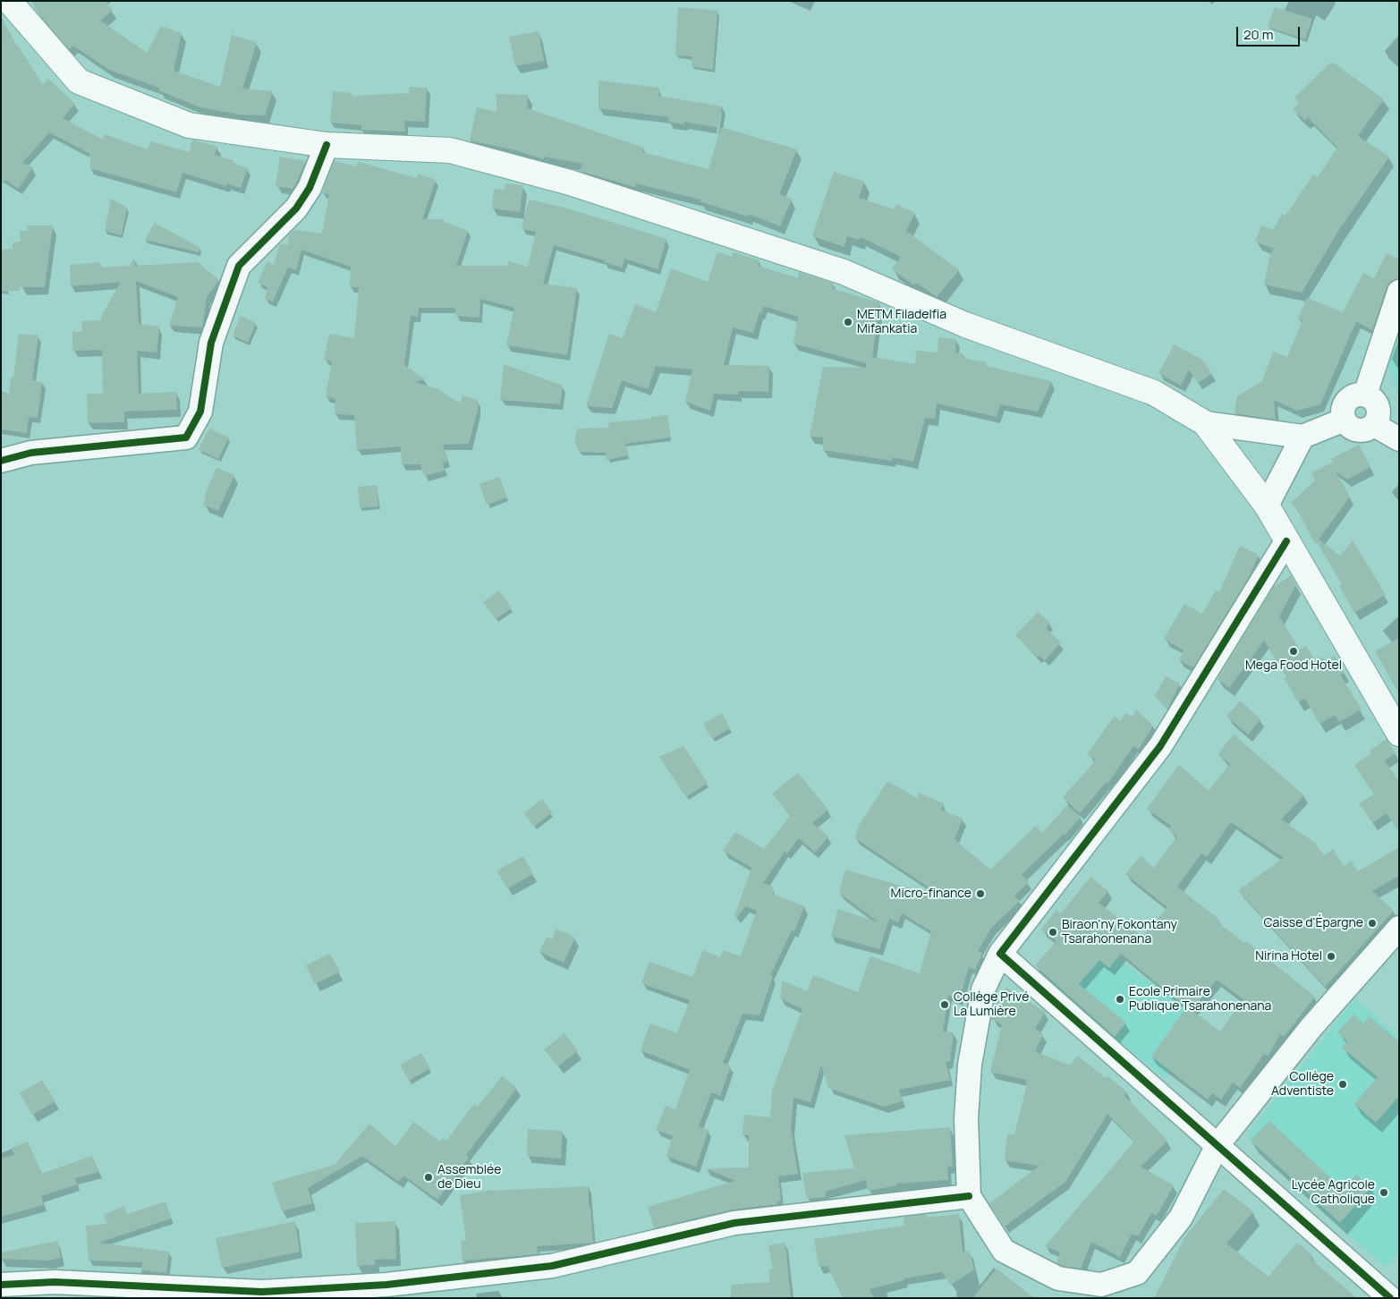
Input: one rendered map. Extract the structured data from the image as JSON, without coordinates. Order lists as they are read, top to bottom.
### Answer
{
  "places": [
    "METM Filadelfia Mifankatia",
    "Mega Food Hotel",
    "Micro-finance",
    "Caisse d'Épargne",
    "Biraon'ny Fokontany Tsarahonenana",
    "Nirina Hotel",
    "Ecole Primaire Publique Tsarahonenana",
    "Collège Privé La Lumière",
    "Collège Adventiste",
    "Assemblée de Dieu",
    "Lycée Agricole Catholique"
  ],
  "scale_bar": "20 m"
}
